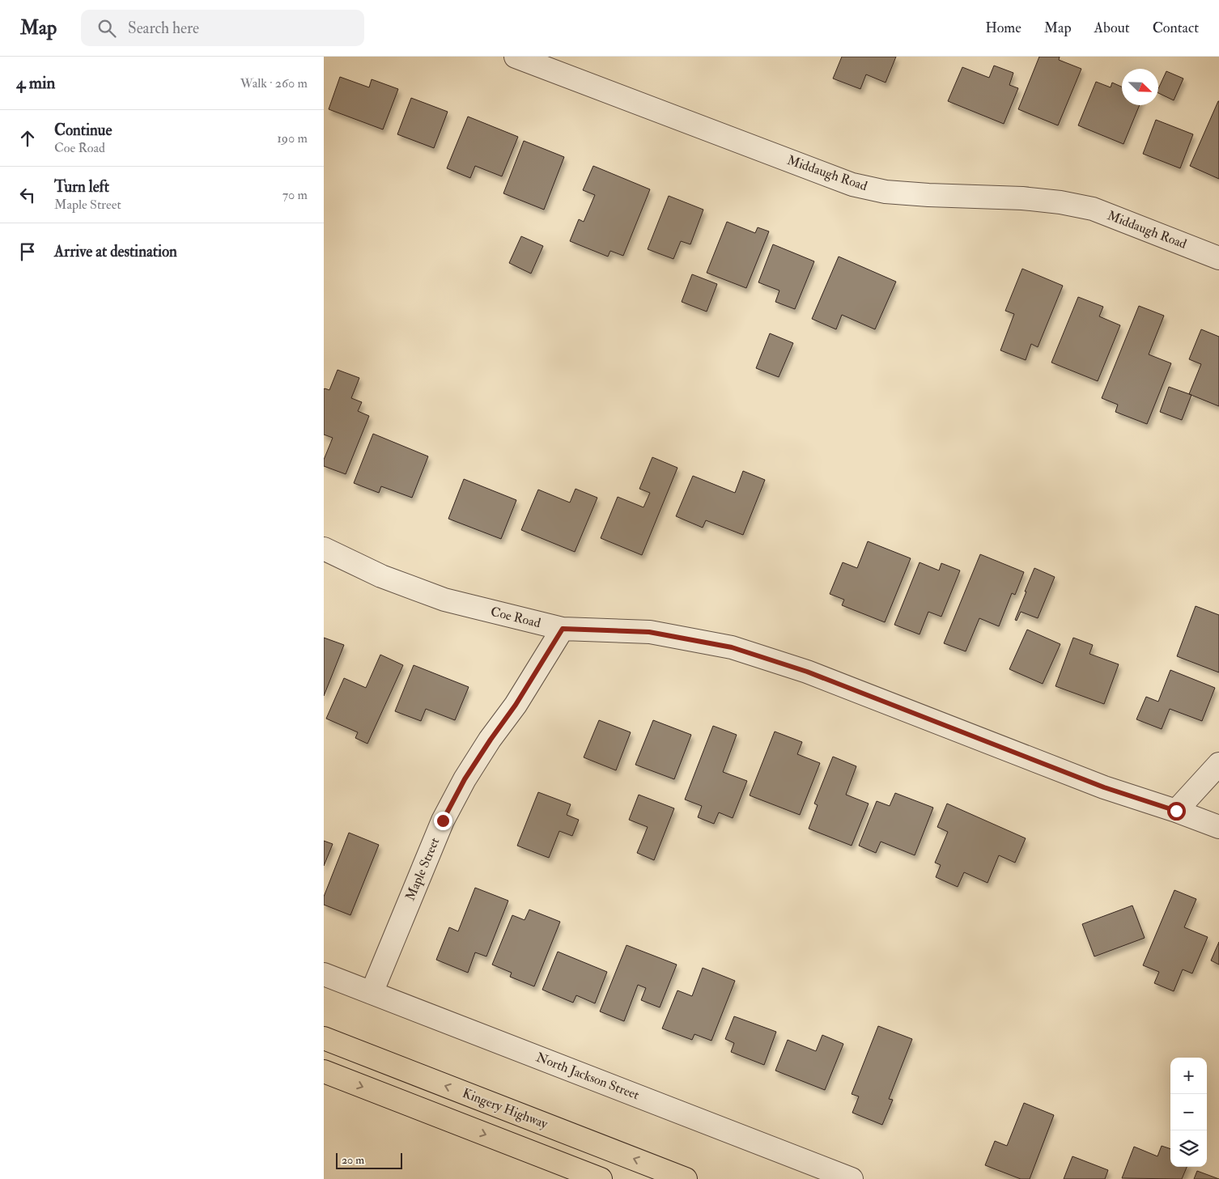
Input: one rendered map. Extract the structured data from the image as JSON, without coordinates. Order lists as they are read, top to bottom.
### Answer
{
  "streets": {
    "highway": ["Kingery Highway"],
    "street": [
      "Middaugh Road",
      "Coe Road",
      "Maple Street",
      "North Jackson Street"
    ]
  },
  "crossings": [
    ["Coe Road", "Maple Street"],
    ["Maple Street", "North Jackson Street"]
  ],
  "scale_bar": "20 m",
  "north": "bottom right",
  "page": {
    "header": "Map",
    "search": "Search here",
    "nav": [
      "Home",
      "Map",
      "About",
      "Contact"
    ],
    "heading": ["4 min", "Walk · 260 m"],
    "list": [
      ["Continue", "Coe Road", "190 m"],
      ["Turn left", "Maple Street", "70 m"],
      "Arrive at destination"
    ],
    "map_buttons": ["+", "−"],
    "scale": "20 m"
  }
}
